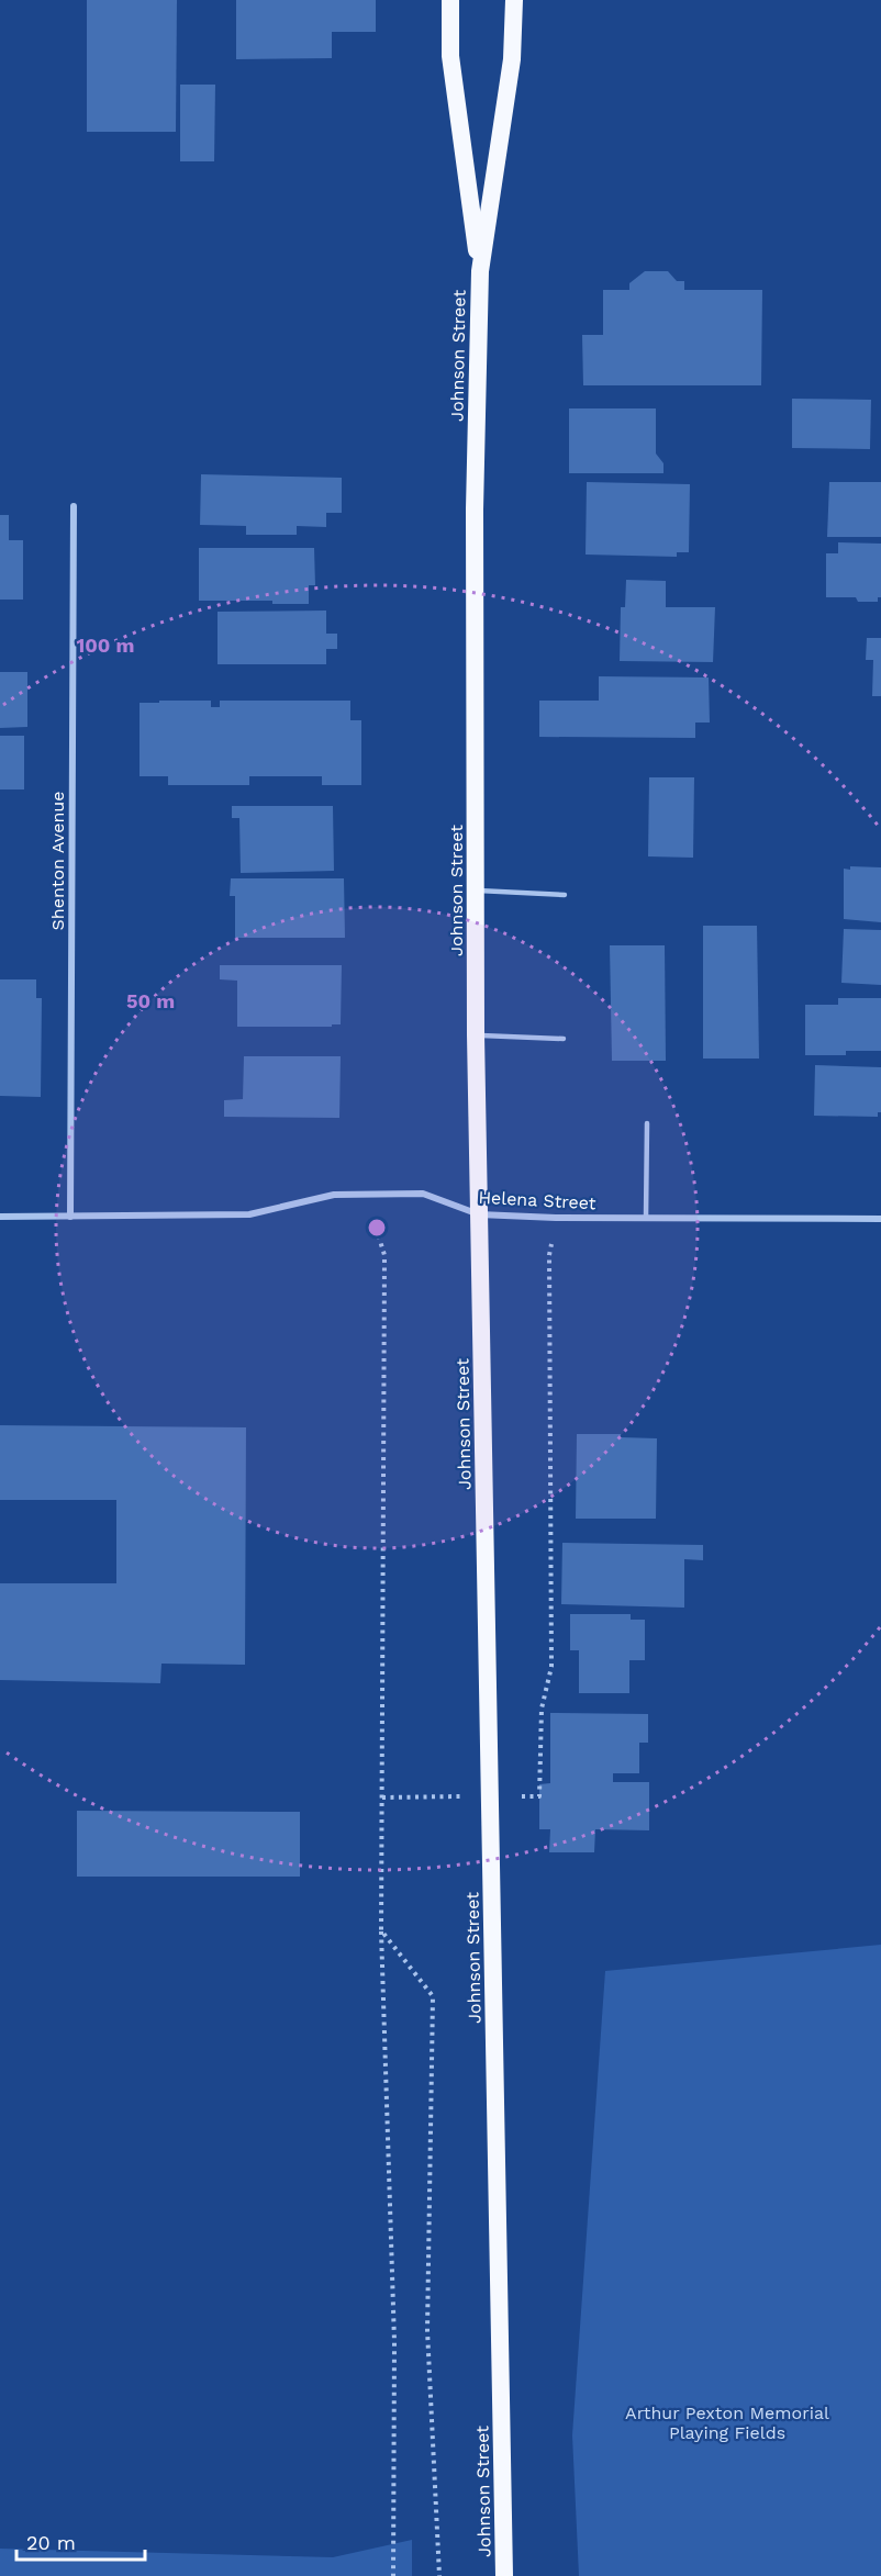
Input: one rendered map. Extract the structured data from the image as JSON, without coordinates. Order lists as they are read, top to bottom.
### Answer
{
  "streets": {
    "highway": ["Johnson Street"],
    "street": ["Shenton Avenue", "Helena Street"]
  },
  "crossings": [
    ["Johnson Street", "Helena Street"],
    ["Shenton Avenue", "Helena Street"]
  ],
  "parks": ["Arthur Pexton Memorial Playing Fields"],
  "scale_bar": "20 m",
  "rings": ["100 m", "50 m"]
}
